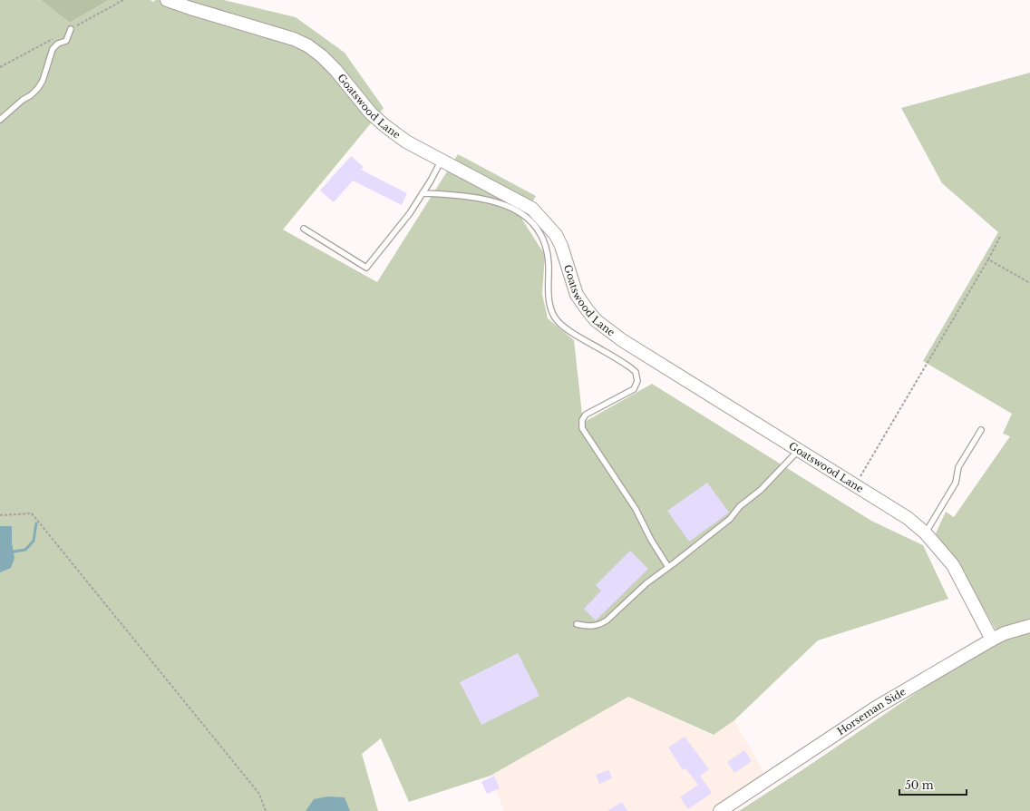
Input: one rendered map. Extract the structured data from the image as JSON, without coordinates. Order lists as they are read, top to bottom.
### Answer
{
  "streets": {
    "street": ["Goatswood Lane", "Horseman Side"]
  },
  "crossings": [
    ["Goatswood Lane", "Horseman Side"]
  ],
  "scale_bar": "50 m"
}
